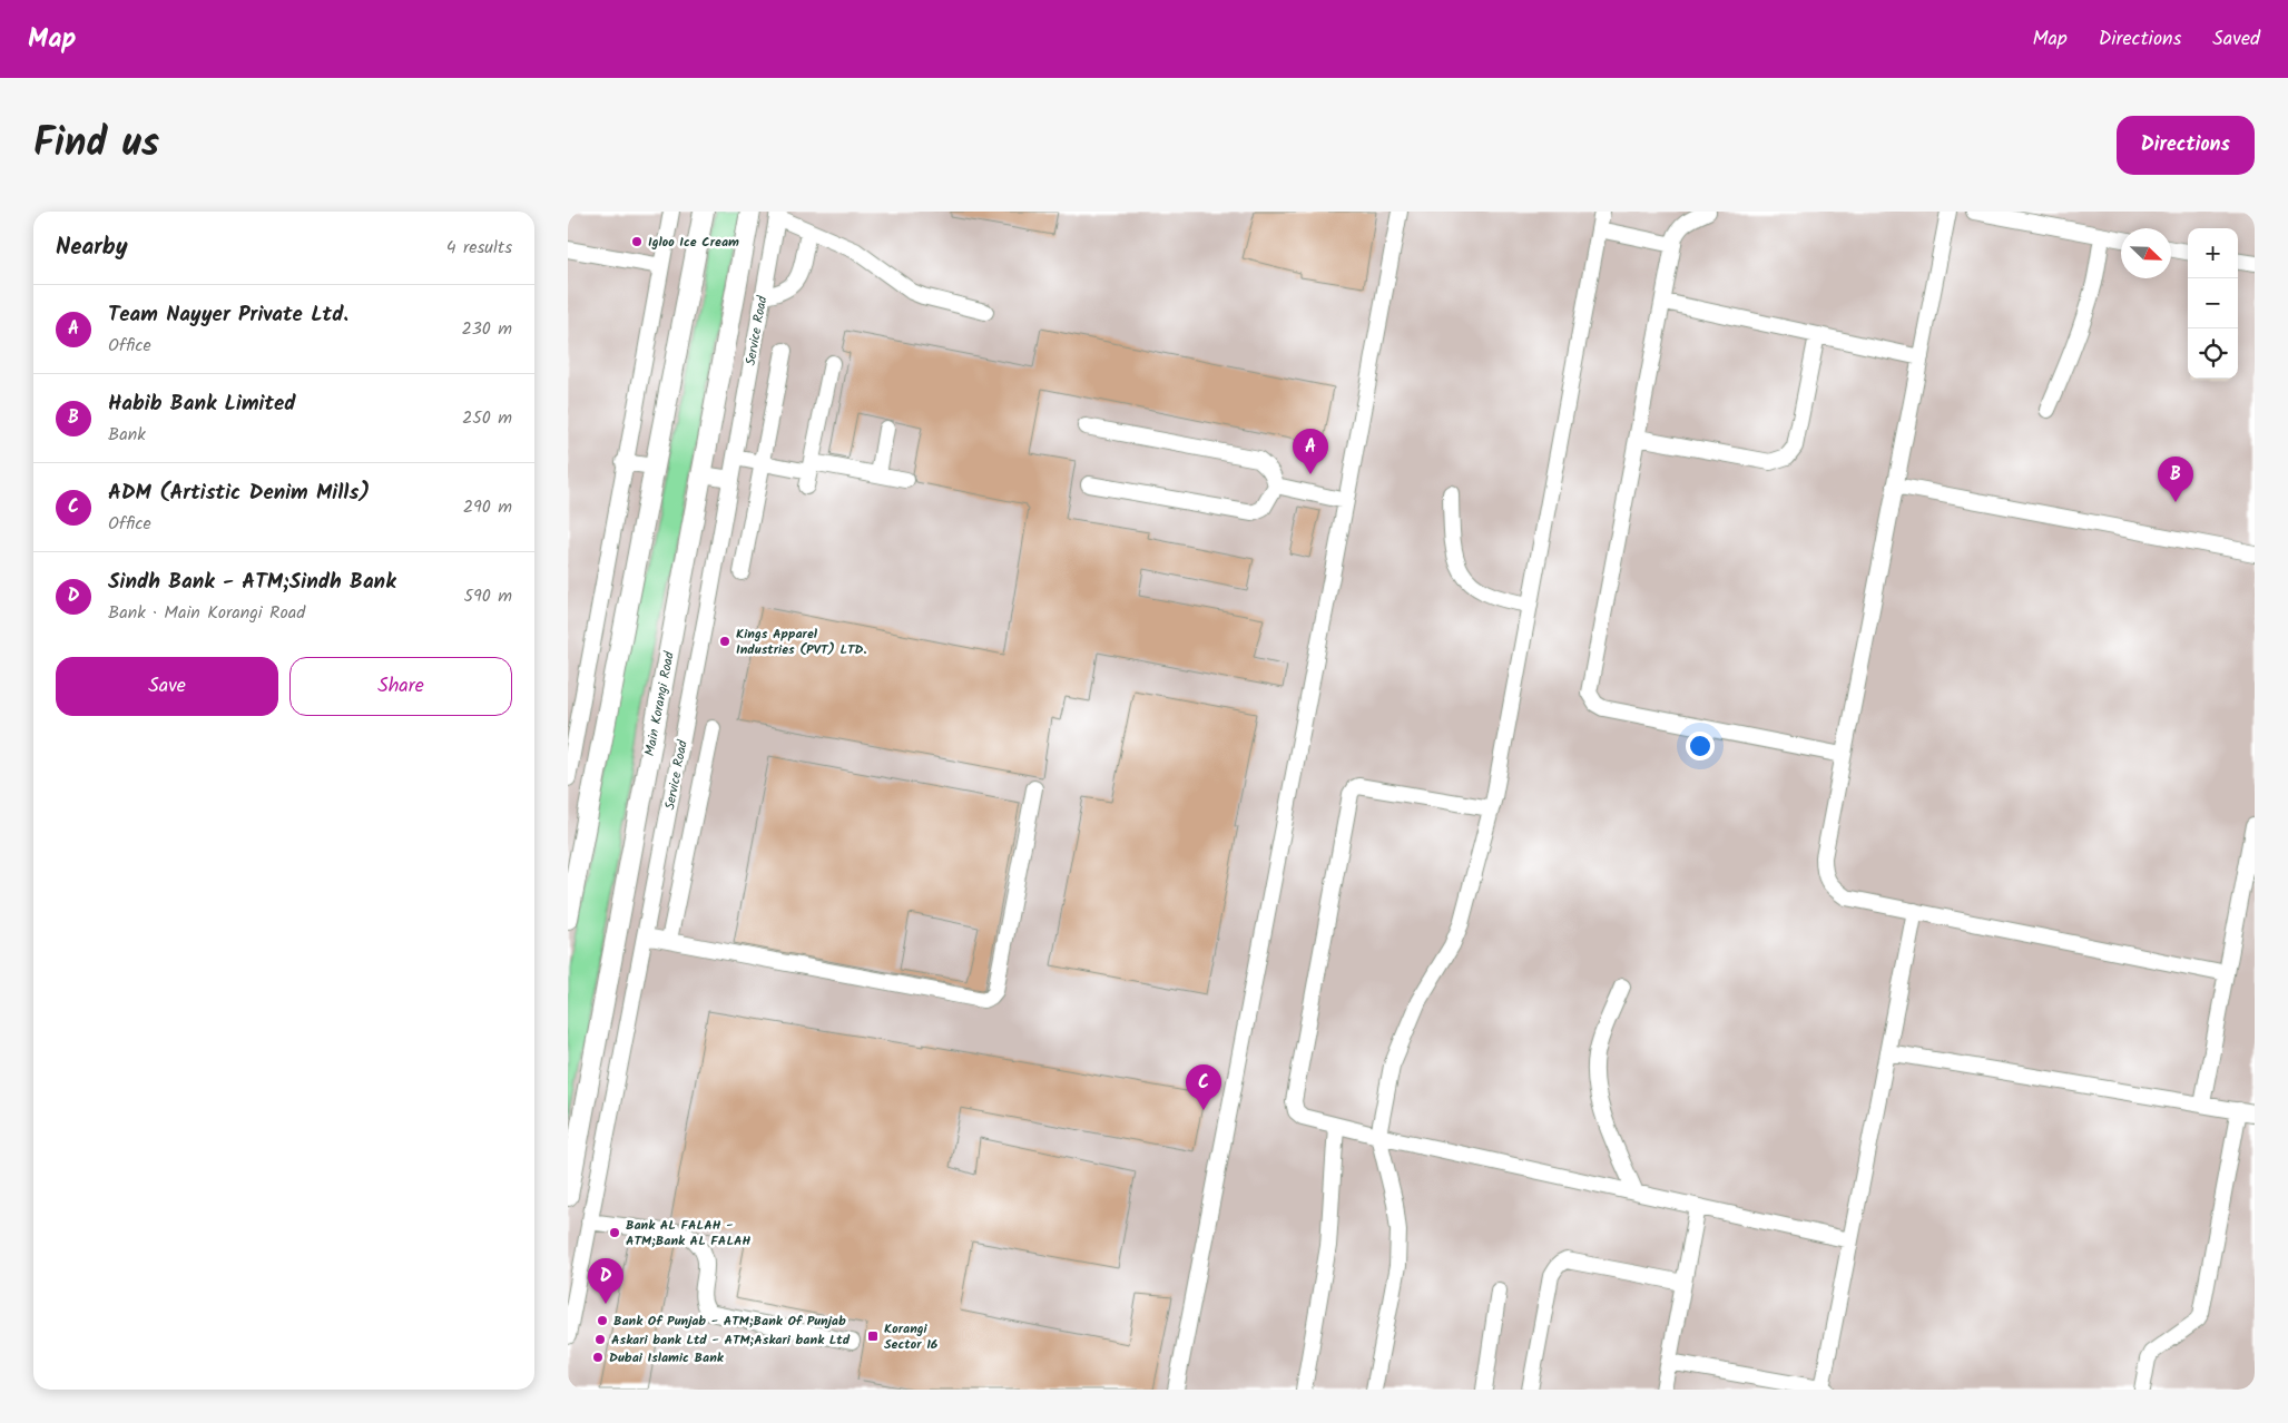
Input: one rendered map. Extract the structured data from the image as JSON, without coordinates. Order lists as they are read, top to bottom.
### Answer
{
  "streets": {
    "main road": ["Main Korangi Road"],
    "street": ["Service Road"]
  },
  "places": {
    "other": [
      "Igloo Ice Cream",
      "Kings Apparel Industries (PVT) LTD.",
      "Bank AL FALAH - ATM;Bank AL FALAH",
      "Bank Of Punjab - ATM;Bank Of Punjab",
      "Askari bank Ltd - ATM;Askari bank Ltd",
      "Dubai Islamic Bank"
    ],
    "transit": ["Korangi Sector 16"]
  },
  "north": "bottom right",
  "page": {
    "header": "Map",
    "nav": ["Map", "Directions", "Saved"],
    "title": "Find us",
    "buttons": [
      "Directions",
      ["Save", "Share"]
    ],
    "heading": ["Nearby", "4 results"],
    "map_buttons": ["+", "−"],
    "list": [
      {
        "mark": "A",
        "name": "Team Nayyer Private Ltd.",
        "note": "Office",
        "value": "230 m"
      },
      {
        "mark": "B",
        "name": "Habib Bank Limited",
        "note": "Bank",
        "value": "250 m"
      },
      {
        "mark": "C",
        "name": "ADM (Artistic Denim Mills)",
        "note": "Office",
        "value": "290 m"
      },
      {
        "mark": "D",
        "name": "Sindh Bank - ATM;Sindh Bank",
        "note": "Bank · Main Korangi Road",
        "value": "590 m"
      }
    ],
    "pins": [
      "A",
      "B",
      "C",
      "D"
    ]
  }
}
